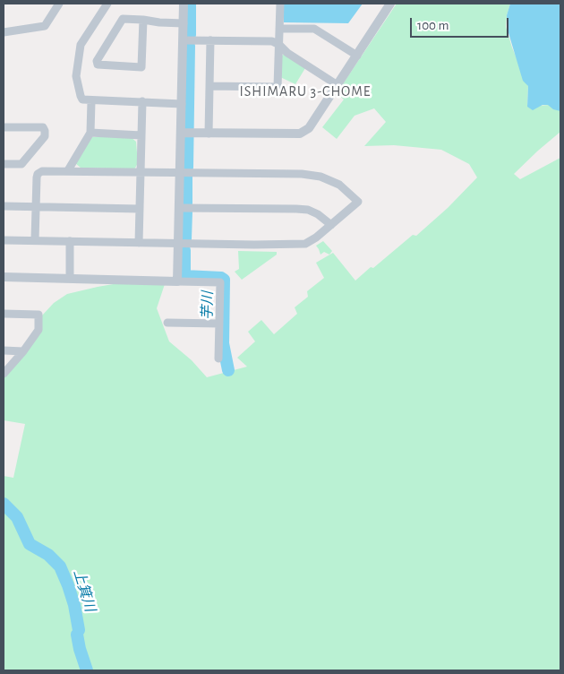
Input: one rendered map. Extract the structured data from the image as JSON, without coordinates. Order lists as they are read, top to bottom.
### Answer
{
  "districts": ["ISHIMARU 3-CHOME"],
  "water": ["芋川", "上箕川"],
  "scale_bar": "100 m"
}
